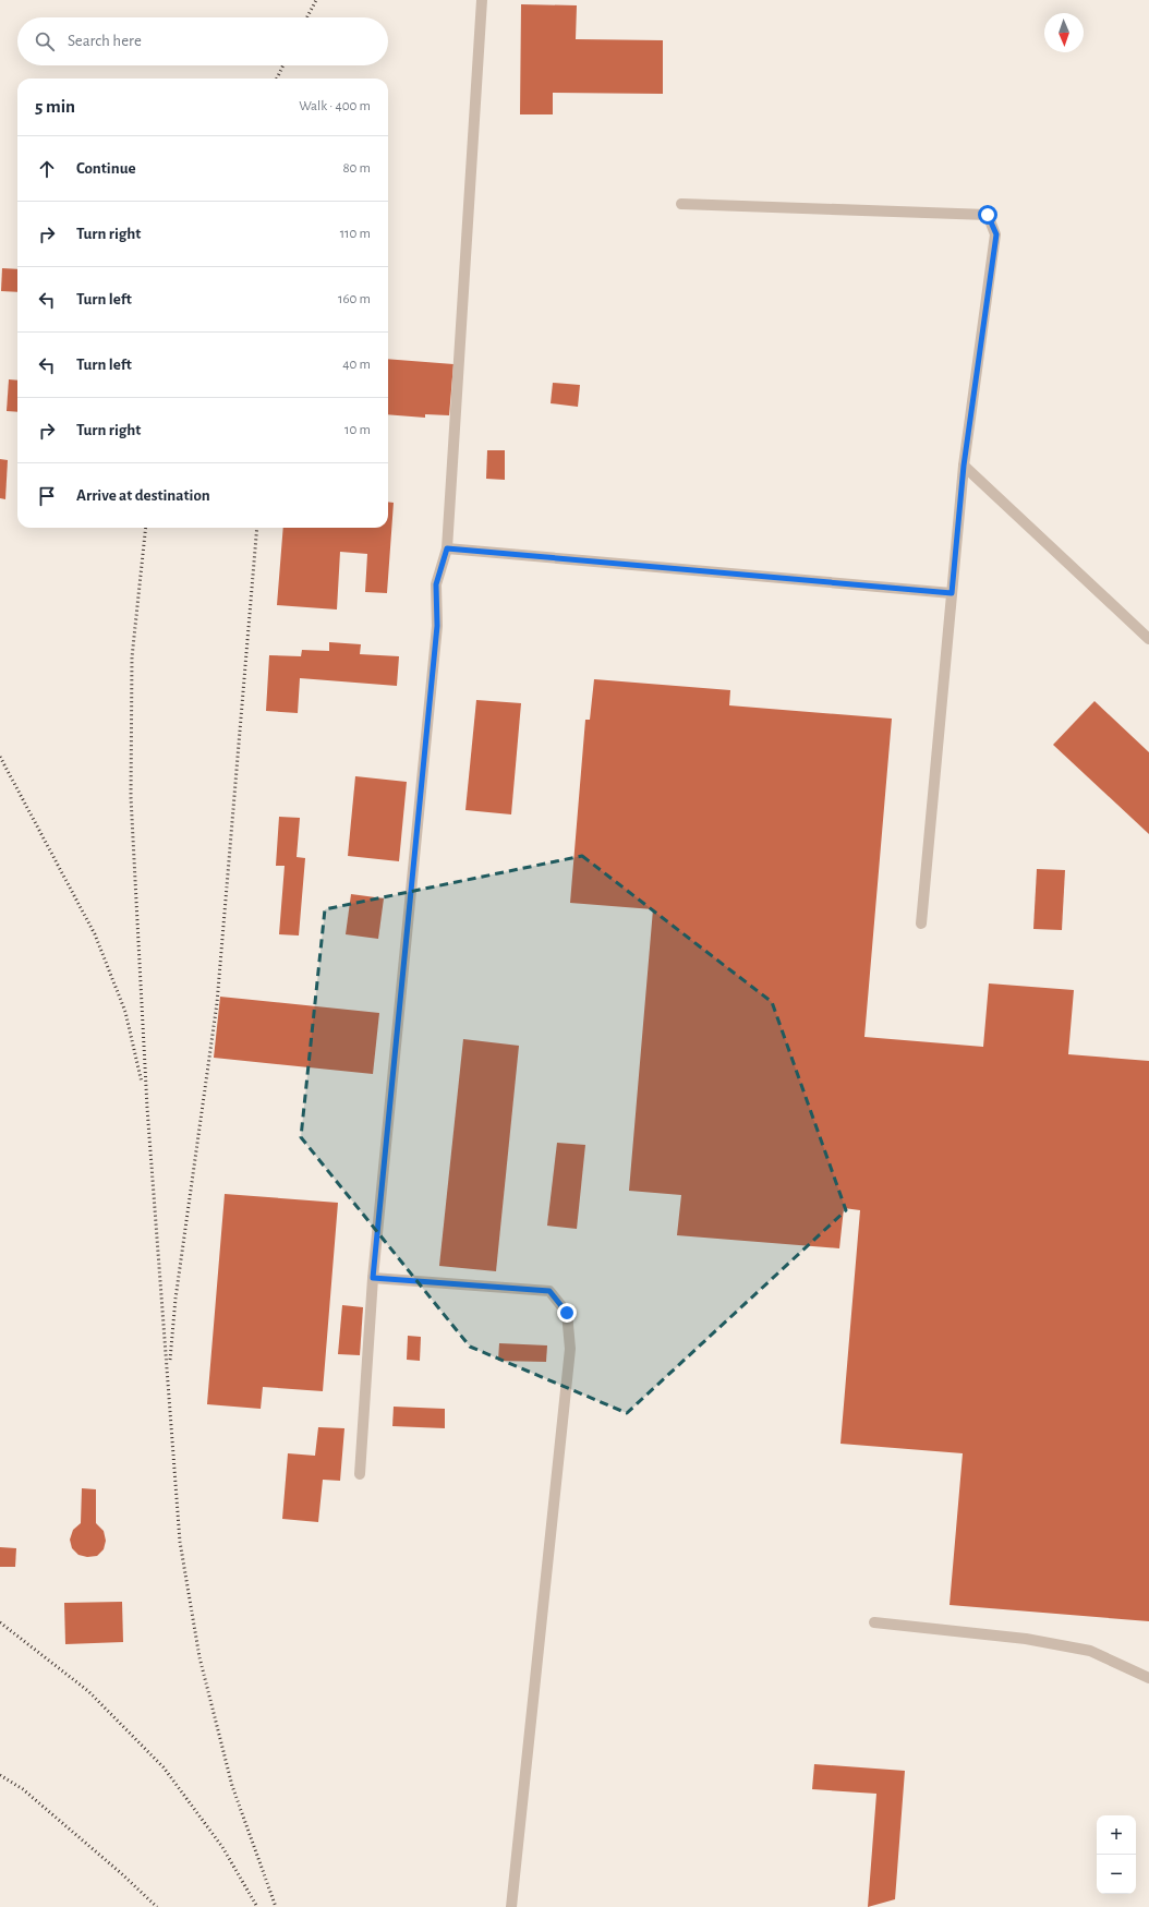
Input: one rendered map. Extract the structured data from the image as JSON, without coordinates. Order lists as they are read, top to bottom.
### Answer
{
  "north": "bottom",
  "page": {
    "search": "Search here",
    "heading": ["5 min", "Walk · 400 m"],
    "list": [
      ["Continue", "80 m"],
      ["Turn right", "110 m"],
      ["Turn left", "160 m"],
      ["Turn left", "40 m"],
      ["Turn right", "10 m"],
      "Arrive at destination"
    ],
    "map_buttons": ["+", "−"]
  }
}
